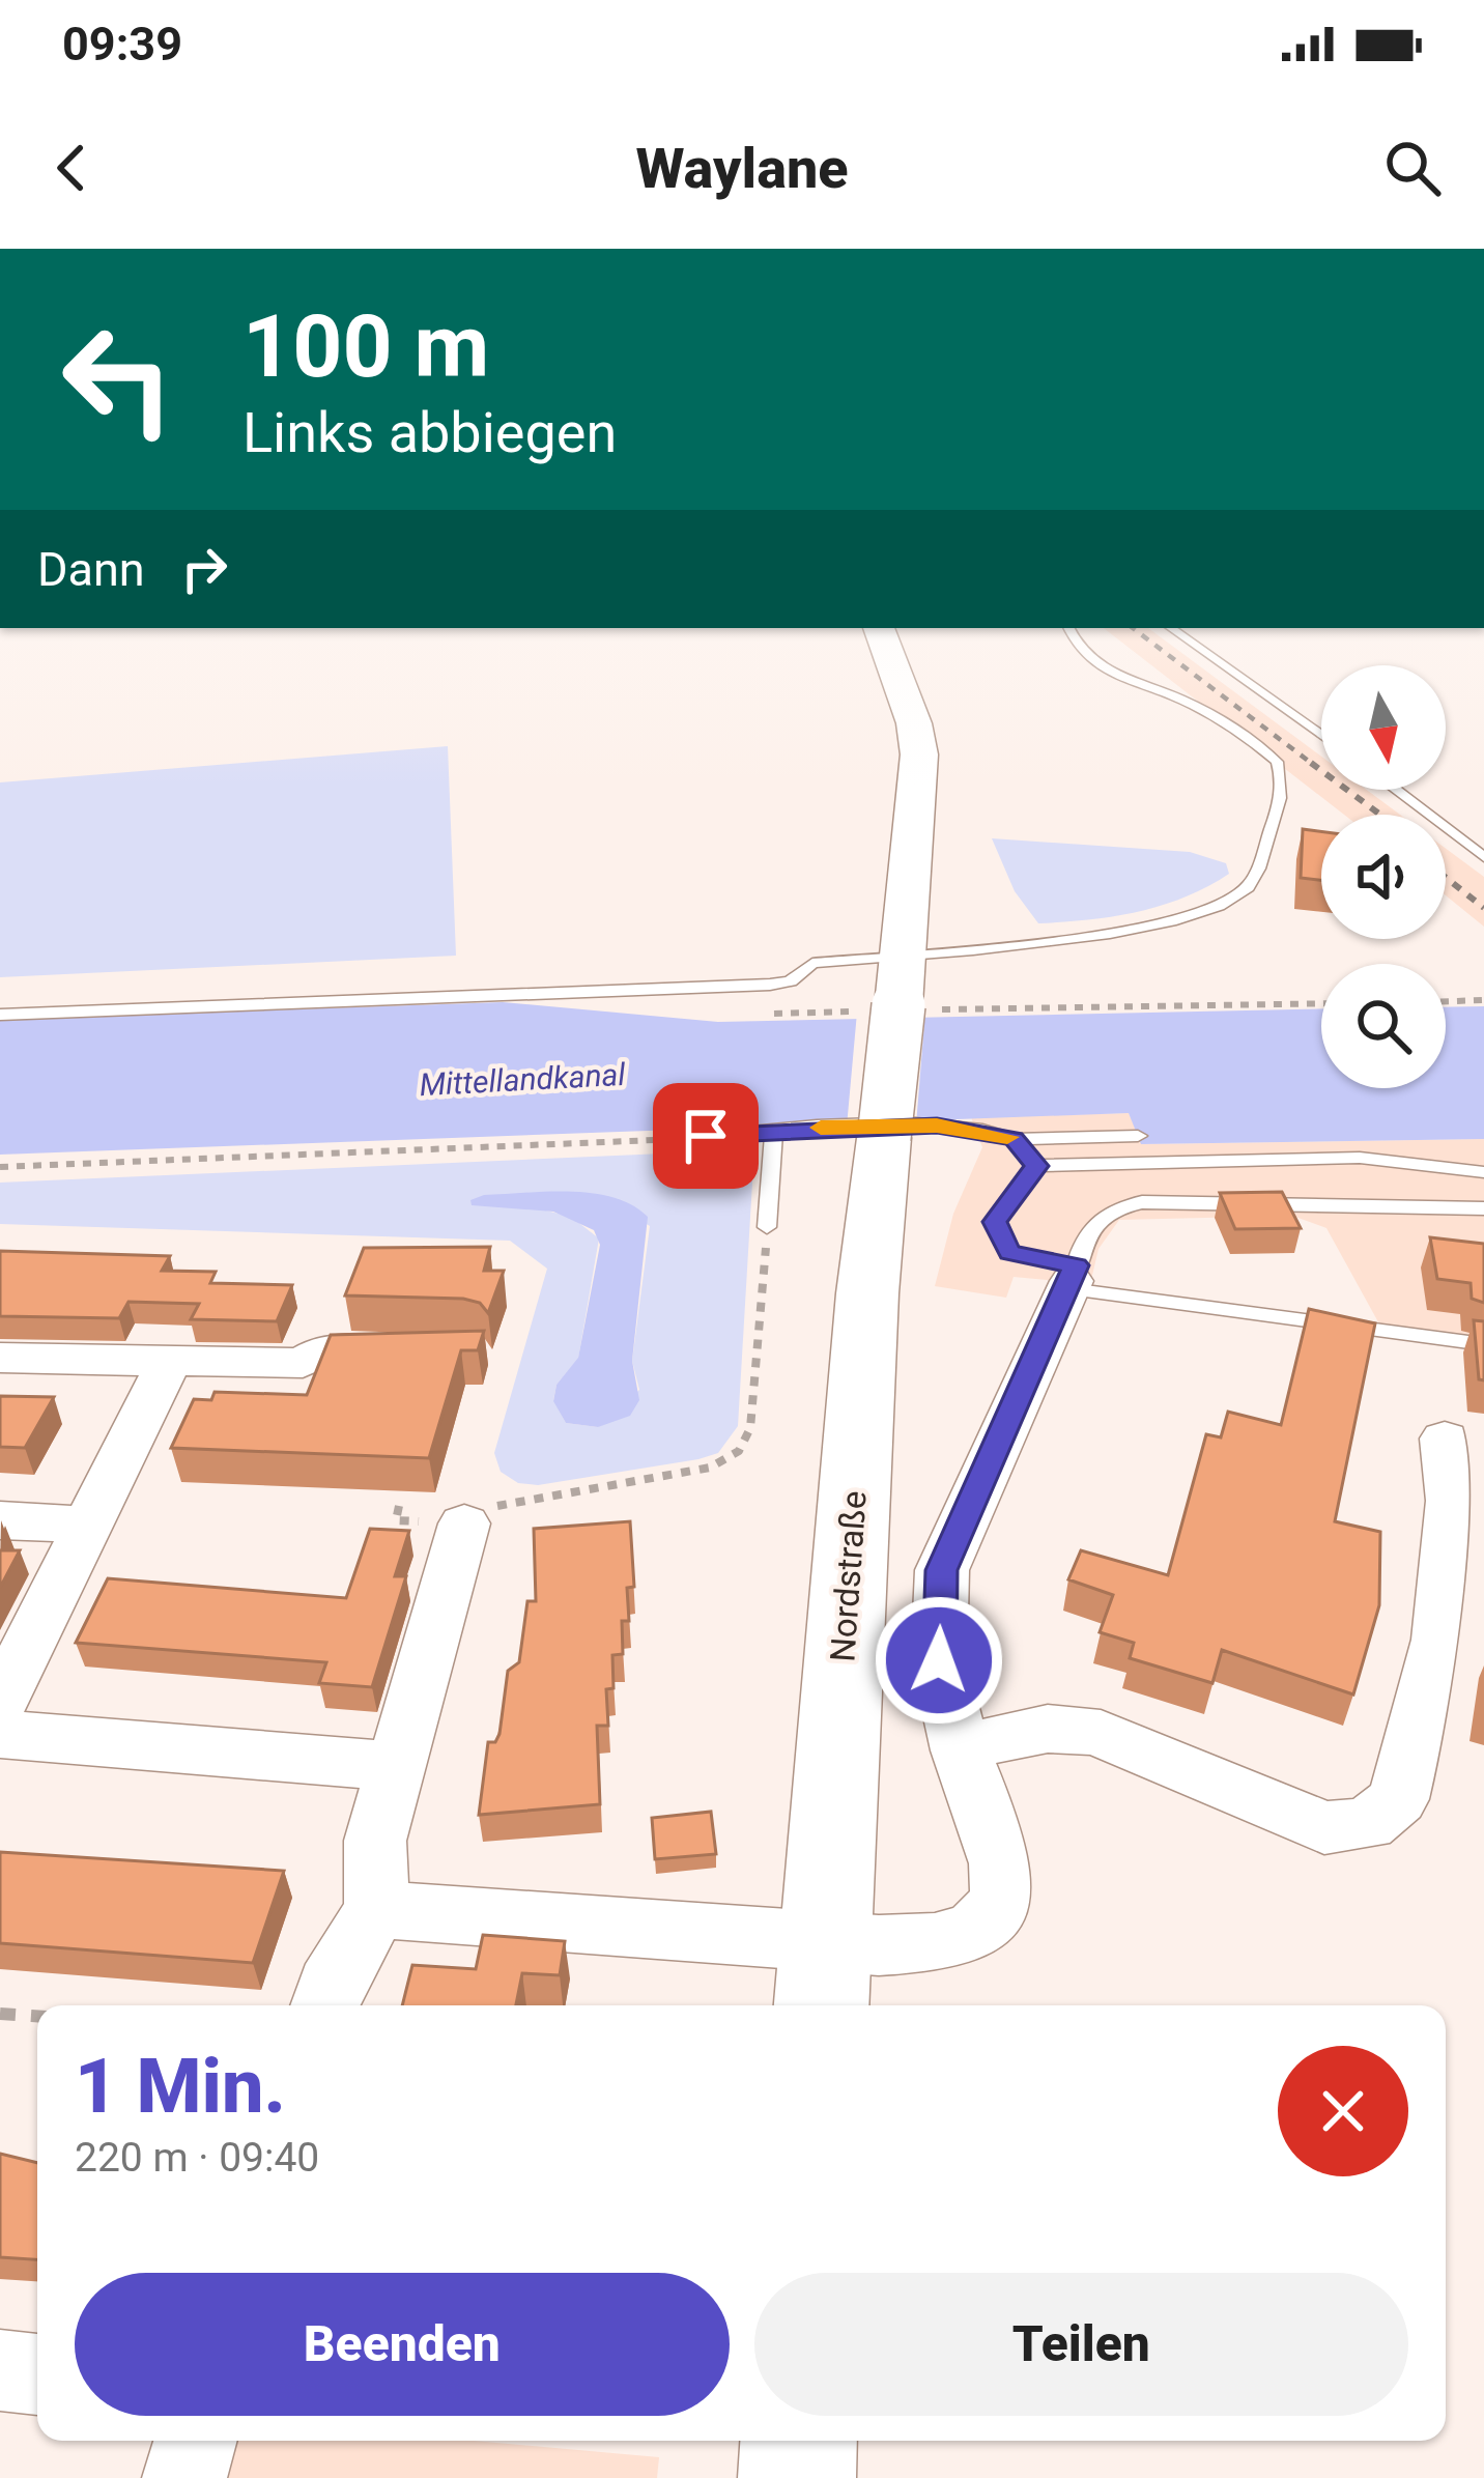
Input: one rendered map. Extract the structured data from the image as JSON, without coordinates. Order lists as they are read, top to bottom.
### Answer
{
  "streets": {
    "main road": ["Nordstraße"]
  },
  "water": ["Mittellandkanal"],
  "north": "bottom",
  "page": {
    "status": "09:39",
    "header": "Waylane",
    "turn": ["100 m", "Links abbiegen"],
    "then": "Dann",
    "heading": ["1 Min.", "220 m · 09:40"],
    "buttons": ["Beenden", "Teilen"]
  }
}
